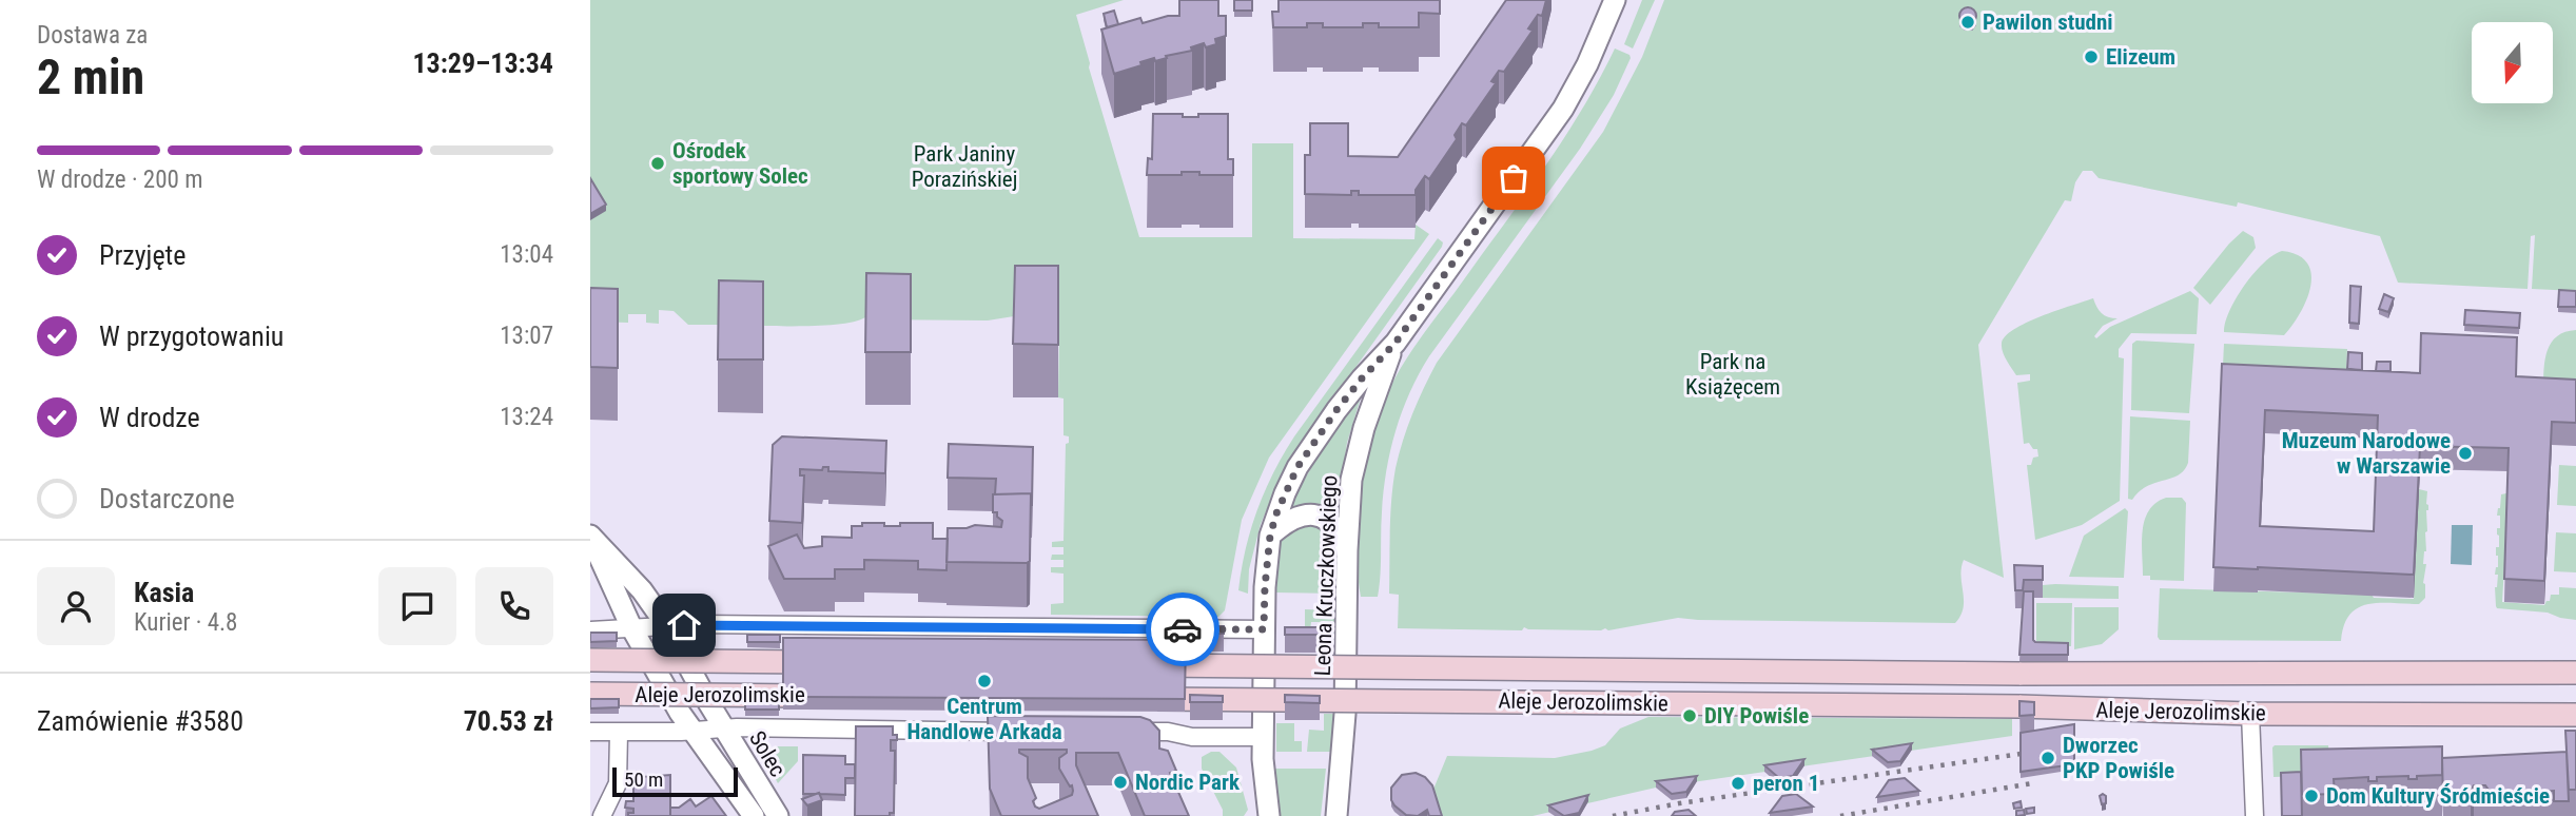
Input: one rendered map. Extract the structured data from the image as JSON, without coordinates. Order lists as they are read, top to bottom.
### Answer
{
  "streets": {
    "main road": ["Aleje Jerozolimskie"],
    "street": ["Leona Kruczkowskiego", "Solec"]
  },
  "parks": ["Park Janiny Porazińskiej", "Park na Książęcem"],
  "places": [
    "Pawilon studni",
    "Elizeum",
    "Ośrodek sportowy Solec",
    "Muzeum Narodowe w Warszawie",
    "Centrum Handlowe Arkada",
    "DIY Powiśle",
    "Dworzec PKP Powiśle",
    "Nordic Park",
    "peron 1",
    "Dom Kultury Śródmieście"
  ],
  "scale_bar": "50 m",
  "north": "bottom",
  "page": {
    "heading": ["2 min", "Dostawa za", "13:29–13:34"],
    "panel": [
      "Kasia",
      "Kurier · 4.8",
      "Zamówienie #3580",
      "70.53 zł"
    ],
    "bar": "W drodze · 200 m",
    "list": [
      ["Przyjęte", "13:04"],
      ["W przygotowaniu", "13:07"],
      ["W drodze", "13:24"],
      "Dostarczone"
    ],
    "scale": "50 m"
  }
}
